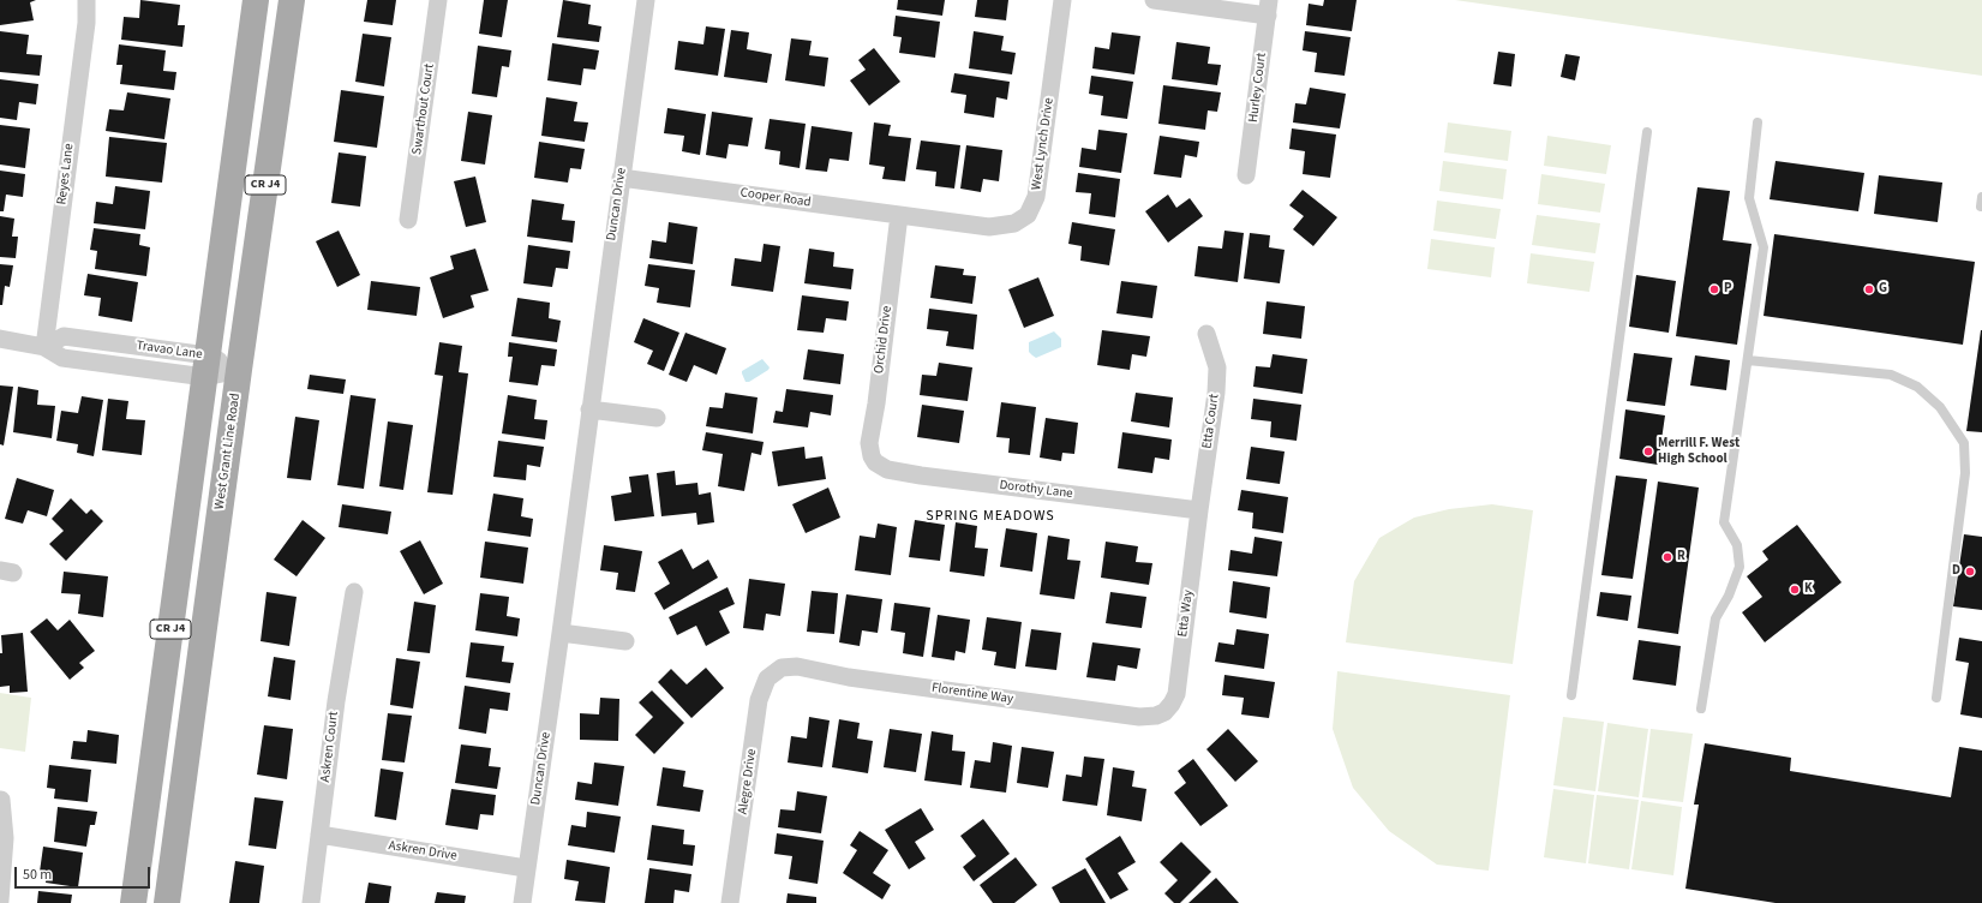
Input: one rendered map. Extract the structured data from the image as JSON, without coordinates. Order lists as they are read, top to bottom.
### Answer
{
  "streets": {
    "main road": ["CR J4", "West Grant Line Road"],
    "street": [
      "Hurley Court",
      "Swarthout Court",
      "West Lynch Drive",
      "Reyes Lane",
      "Cooper Road",
      "Duncan Drive",
      "Orchid Drive",
      "Travao Lane",
      "Etta Court",
      "Dorothy Lane",
      "Etta Way",
      "Florentine Way",
      "Askren Court",
      "Alegre Drive",
      "Askren Drive"
    ]
  },
  "crossings": [
    ["West Lynch Drive", "Cooper Road"],
    ["Reyes Lane", "Travao Lane"],
    ["CR J4", "Travao Lane"],
    ["Cooper Road", "Duncan Drive"],
    ["Cooper Road", "Orchid Drive"],
    ["Duncan Drive", "Askren Drive"],
    ["Orchid Drive", "Dorothy Lane"],
    ["Travao Lane", "West Grant Line Road"],
    ["Etta Court", "Dorothy Lane"],
    ["Etta Court", "Etta Way"],
    ["Dorothy Lane", "Etta Way"],
    ["Etta Way", "Florentine Way"],
    ["Florentine Way", "Alegre Drive"],
    ["Askren Court", "Askren Drive"]
  ],
  "districts": ["SPRING MEADOWS"],
  "places": [
    "P",
    "G",
    "Merrill F. West High School",
    "R",
    "D",
    "K"
  ],
  "scale_bar": "50 m"
}
